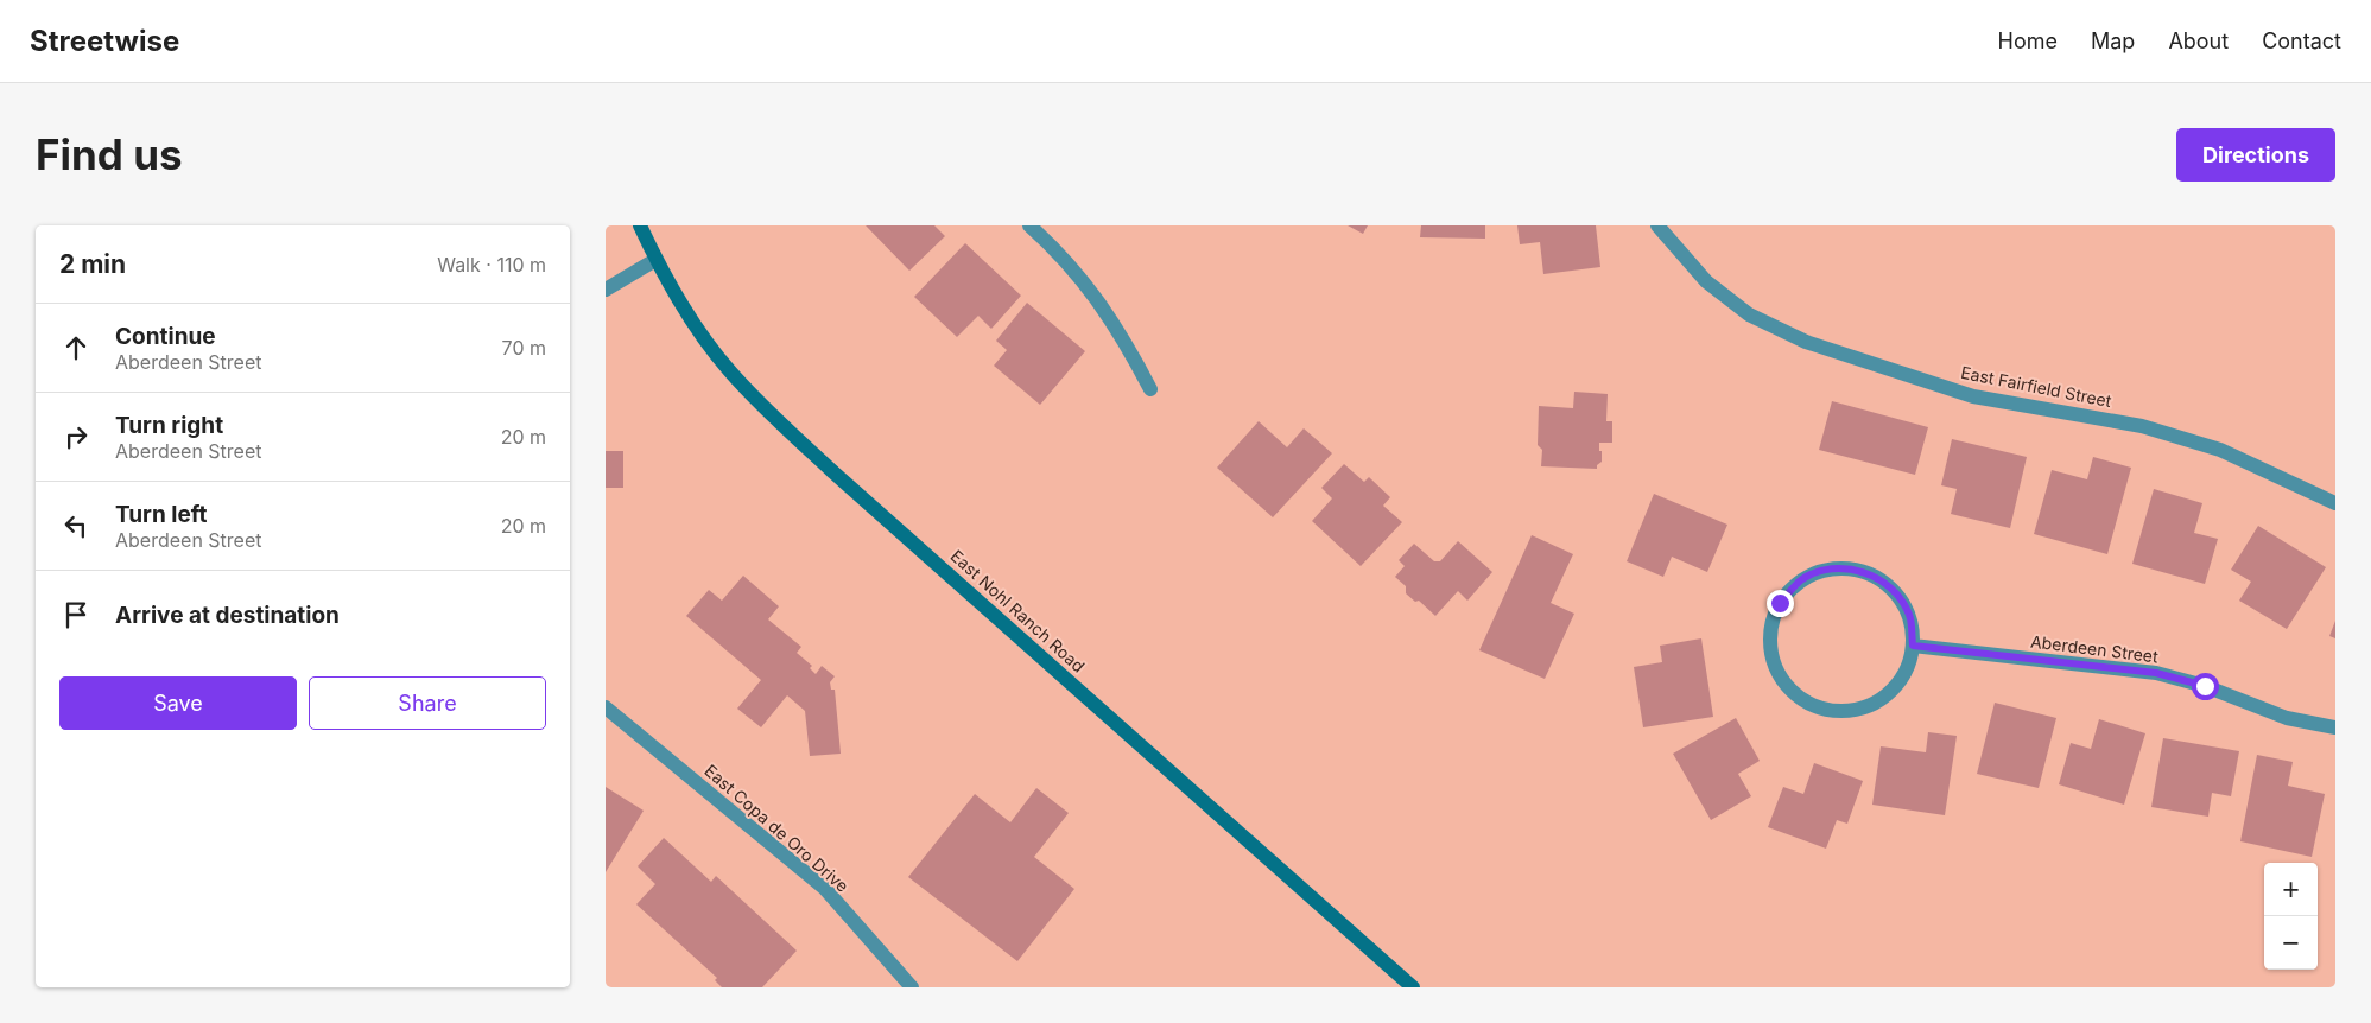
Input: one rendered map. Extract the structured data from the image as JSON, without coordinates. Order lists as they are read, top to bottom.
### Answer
{
  "streets": {
    "main road": ["East Nohl Ranch Road"],
    "street": ["East Fairfield Street", "Aberdeen Street", "East Copa de Oro Drive"]
  },
  "page": {
    "header": "Streetwise",
    "nav": [
      "Home",
      "Map",
      "About",
      "Contact"
    ],
    "buttons": [
      "Directions",
      ["Save", "Share"]
    ],
    "title": "Find us",
    "heading": ["2 min", "Walk · 110 m"],
    "list": [
      ["Continue", "Aberdeen Street", "70 m"],
      ["Turn right", "Aberdeen Street", "20 m"],
      ["Turn left", "Aberdeen Street", "20 m"],
      "Arrive at destination"
    ],
    "map_buttons": ["+", "−"]
  }
}
